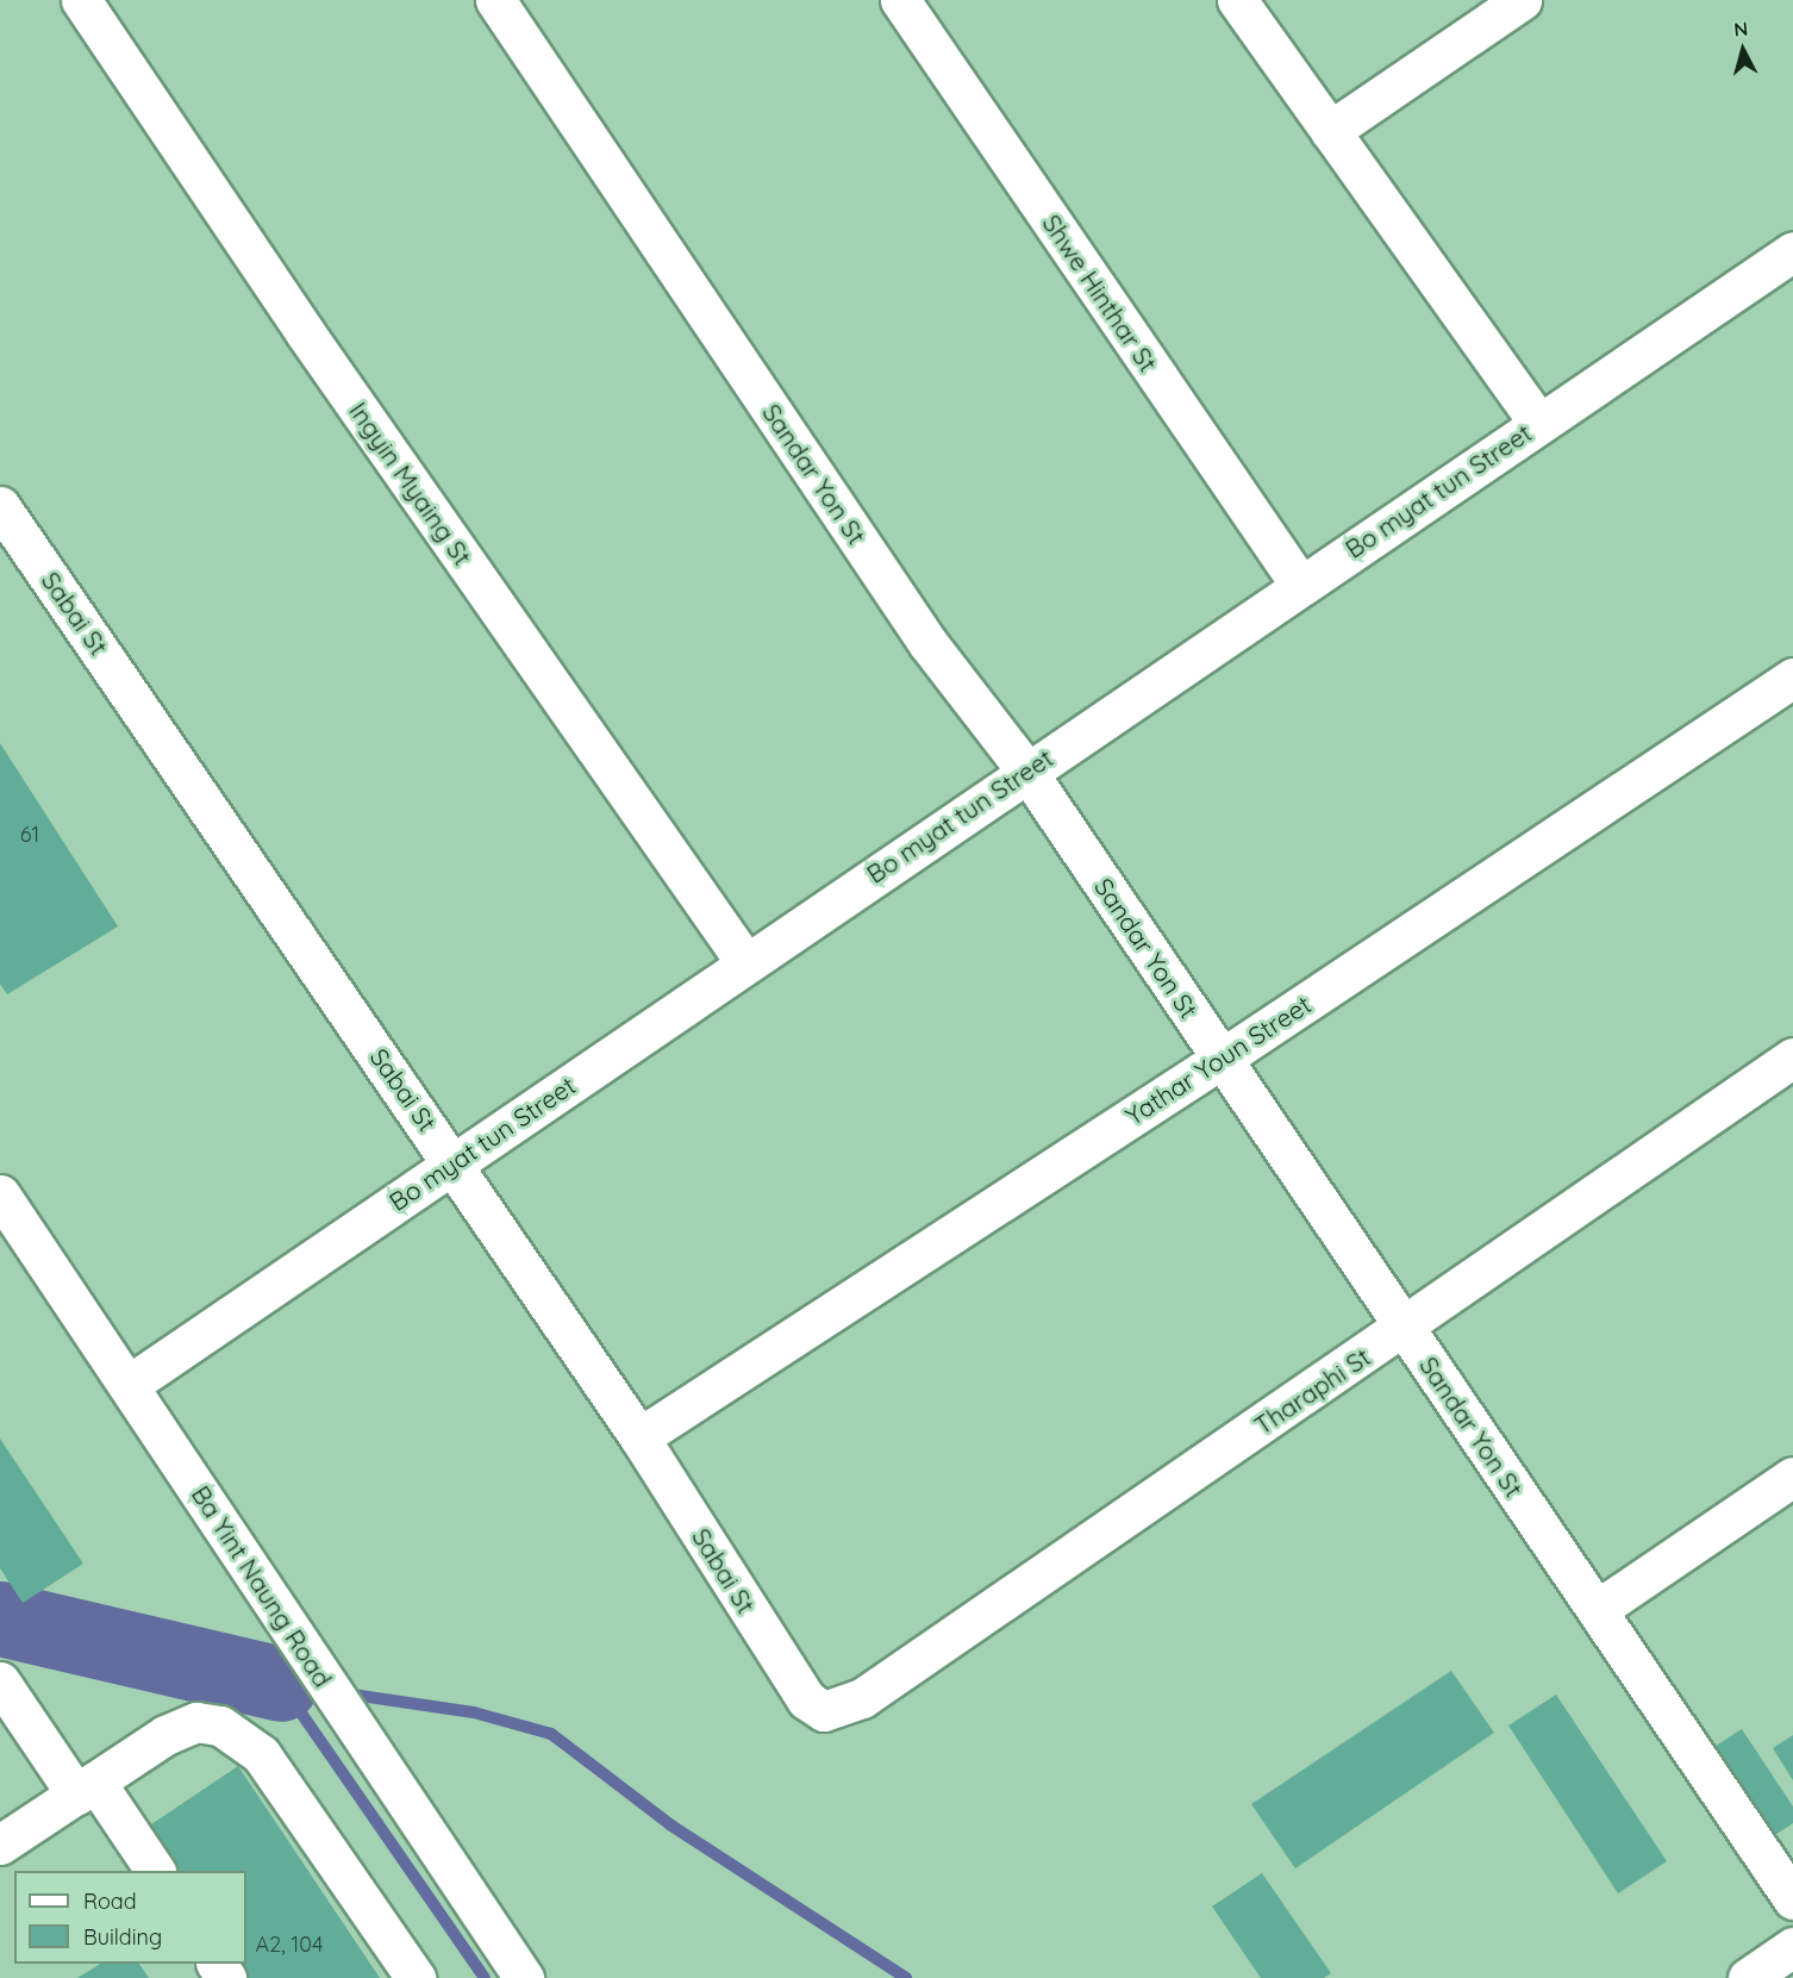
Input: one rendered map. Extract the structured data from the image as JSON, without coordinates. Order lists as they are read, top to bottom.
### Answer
{
  "streets": {
    "street": [
      "Shwe Hinthar St",
      "Sandar Yon St",
      "Ingyin Myaing St",
      "Bo myat tun Street",
      "Sabai St",
      "Yathar Youn Street",
      "Tharaphi St",
      "Ba Yint Naung Road"
    ]
  },
  "crossings": [
    ["Shwe Hinthar St", "Bo myat tun Street"],
    ["Sandar Yon St", "Bo myat tun Street"],
    ["Sandar Yon St", "Yathar Youn Street"],
    ["Sandar Yon St", "Tharaphi St"],
    ["Ingyin Myaing St", "Bo myat tun Street"],
    ["Bo myat tun Street", "Sabai St"],
    ["Bo myat tun Street", "Ba Yint Naung Road"],
    ["Sabai St", "Yathar Youn Street"],
    ["Sabai St", "Tharaphi St"]
  ],
  "house_numbers": ["61", "A2, 104"],
  "legend": ["Road", "Building"],
  "north": "top"
}
